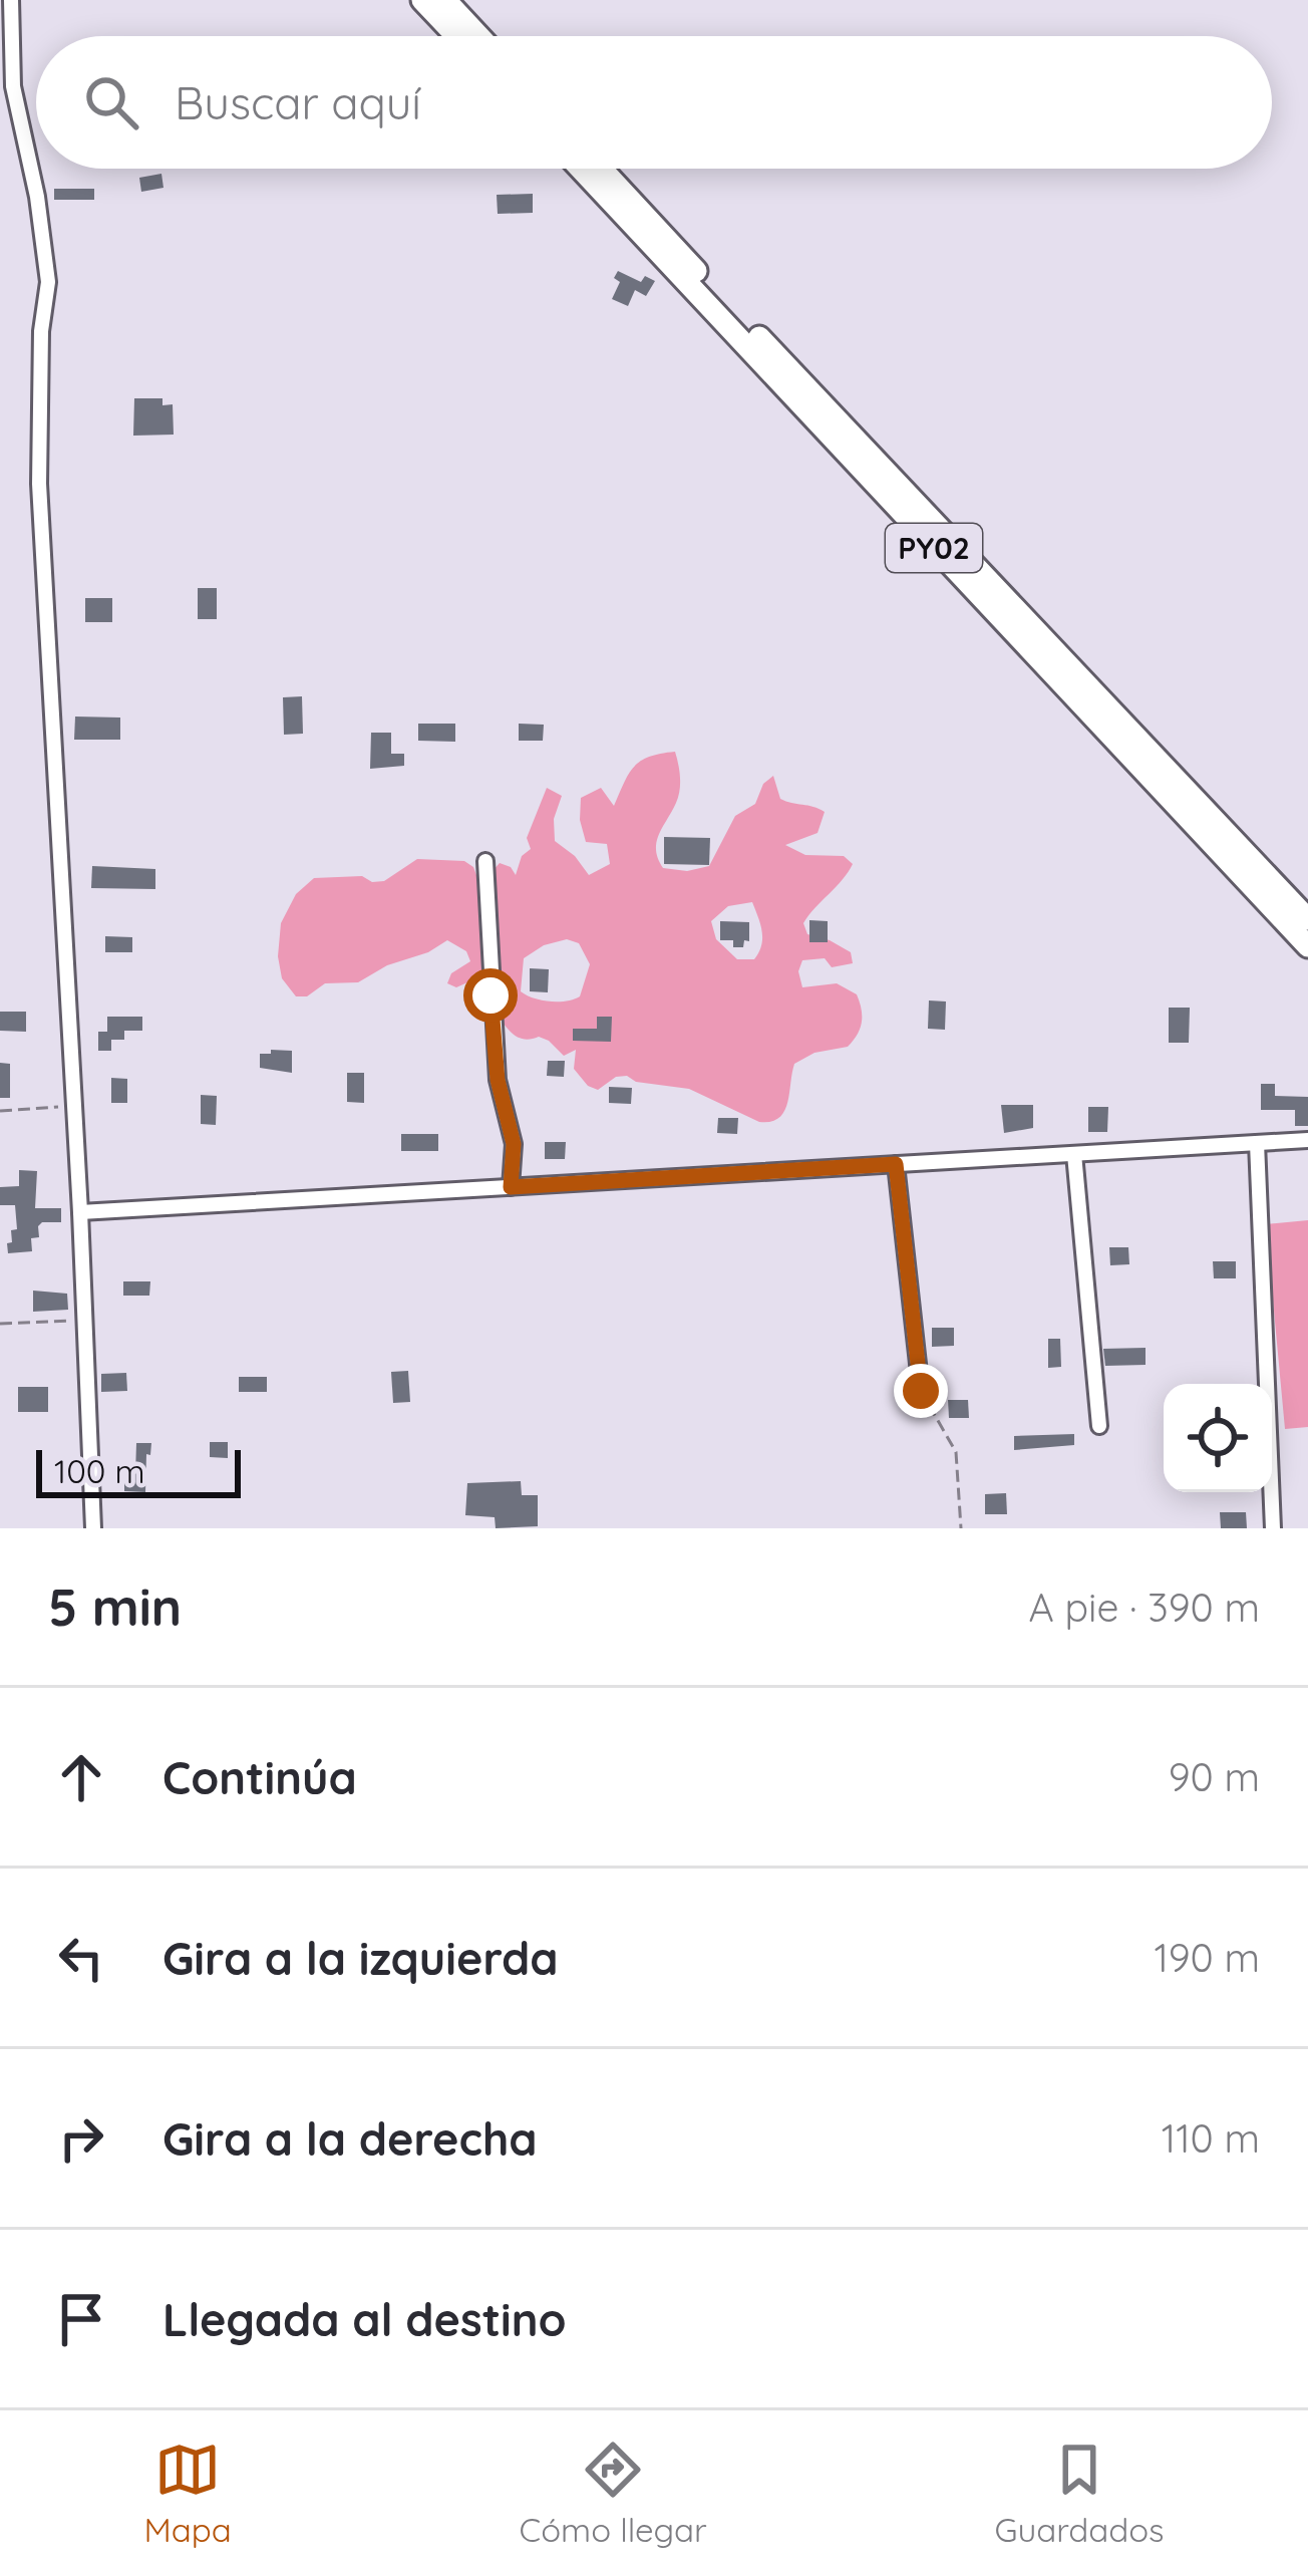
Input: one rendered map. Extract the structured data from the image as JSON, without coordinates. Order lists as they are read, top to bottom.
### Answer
{
  "streets": {
    "highway": ["PY02"]
  },
  "scale_bar": "100 m",
  "page": {
    "search": "Buscar aquí",
    "scale": "100 m",
    "heading": ["5 min", "A pie · 390 m"],
    "list": [
      ["Continúa", "90 m"],
      ["Gira a la izquierda", "190 m"],
      ["Gira a la derecha", "110 m"],
      "Llegada al destino"
    ],
    "nav": ["Mapa", "Cómo llegar", "Guardados"]
  }
}
